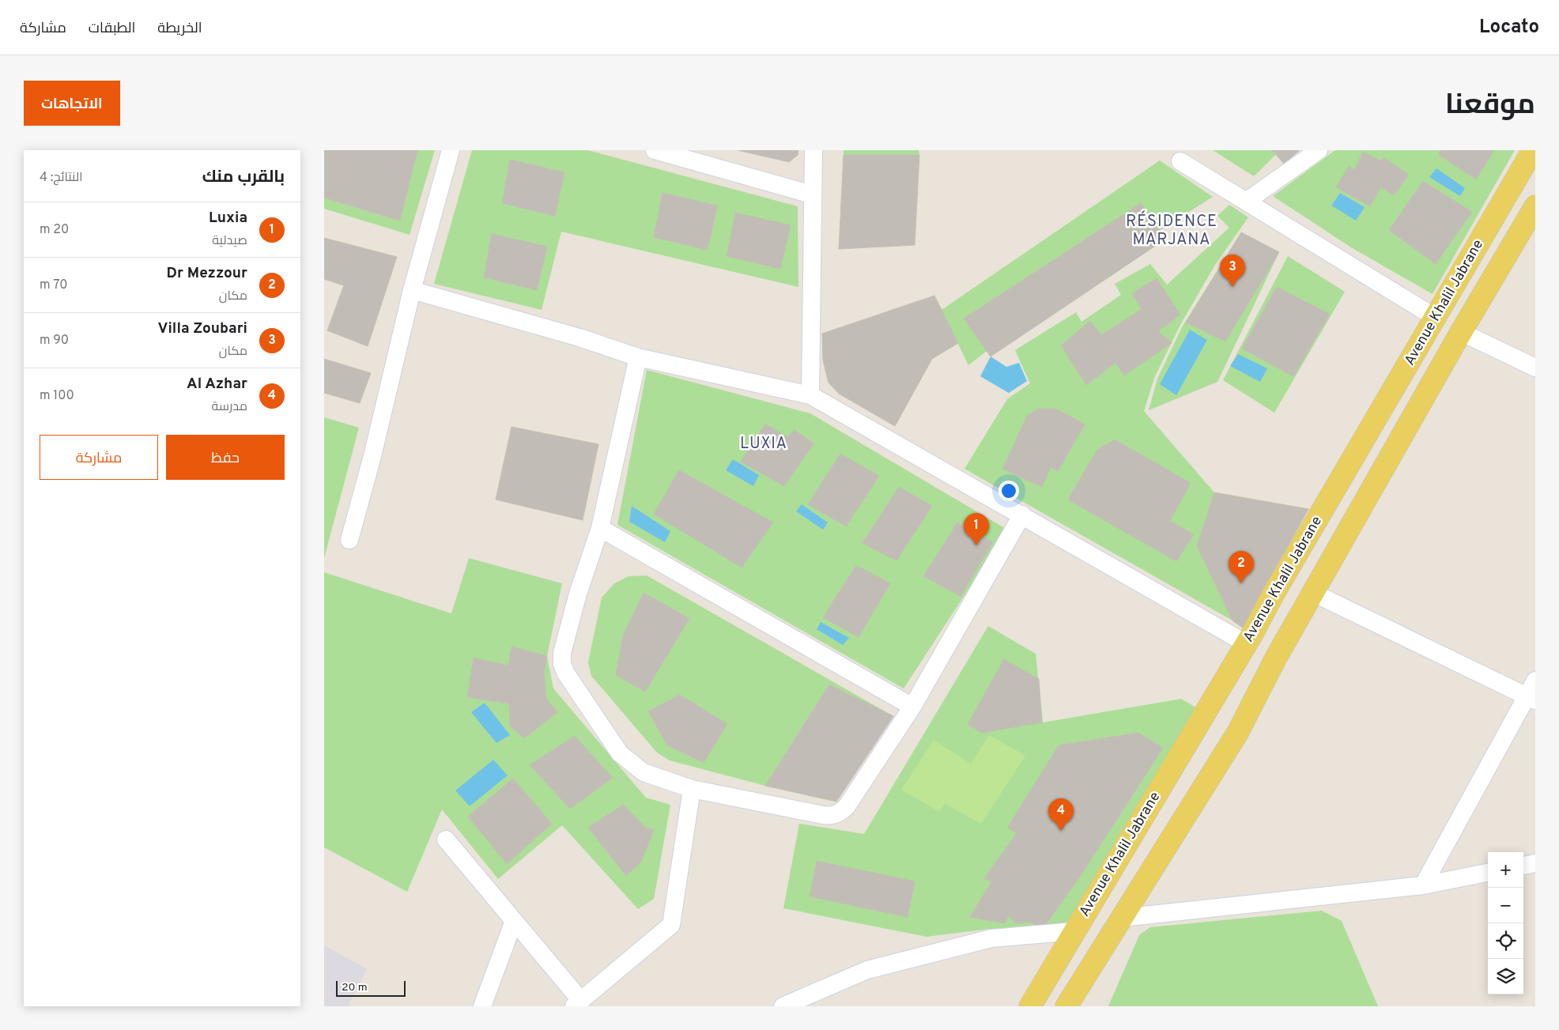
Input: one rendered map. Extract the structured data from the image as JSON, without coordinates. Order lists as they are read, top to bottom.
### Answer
{
  "streets": {
    "main road": ["Avenue Khalil Jabrane"]
  },
  "districts": ["RÉSIDENCE MARJANA", "LUXIA"],
  "scale_bar": "20 m",
  "page": {
    "header": "Locato",
    "nav": ["الخريطة", "الطبقات", "مشاركة"],
    "title": "موقعنا",
    "buttons": [
      "الاتجاهات",
      ["حفظ", "مشاركة"]
    ],
    "heading": ["بالقرب منك", "النتائج: 4"],
    "list": [
      {
        "mark": "1",
        "name": "Luxia",
        "note": "صيدلية",
        "value": "20 m"
      },
      {
        "mark": "2",
        "name": "Dr Mezzour",
        "note": "مكان",
        "value": "70 m"
      },
      {
        "mark": "3",
        "name": "Villa Zoubari",
        "note": "مكان",
        "value": "90 m"
      },
      {
        "mark": "4",
        "name": "Al Azhar",
        "note": "مدرسة",
        "value": "100 m"
      }
    ],
    "pins": [
      "3",
      "1",
      "2",
      "4"
    ],
    "map_buttons": ["+", "−"],
    "scale": "20 m"
  }
}
